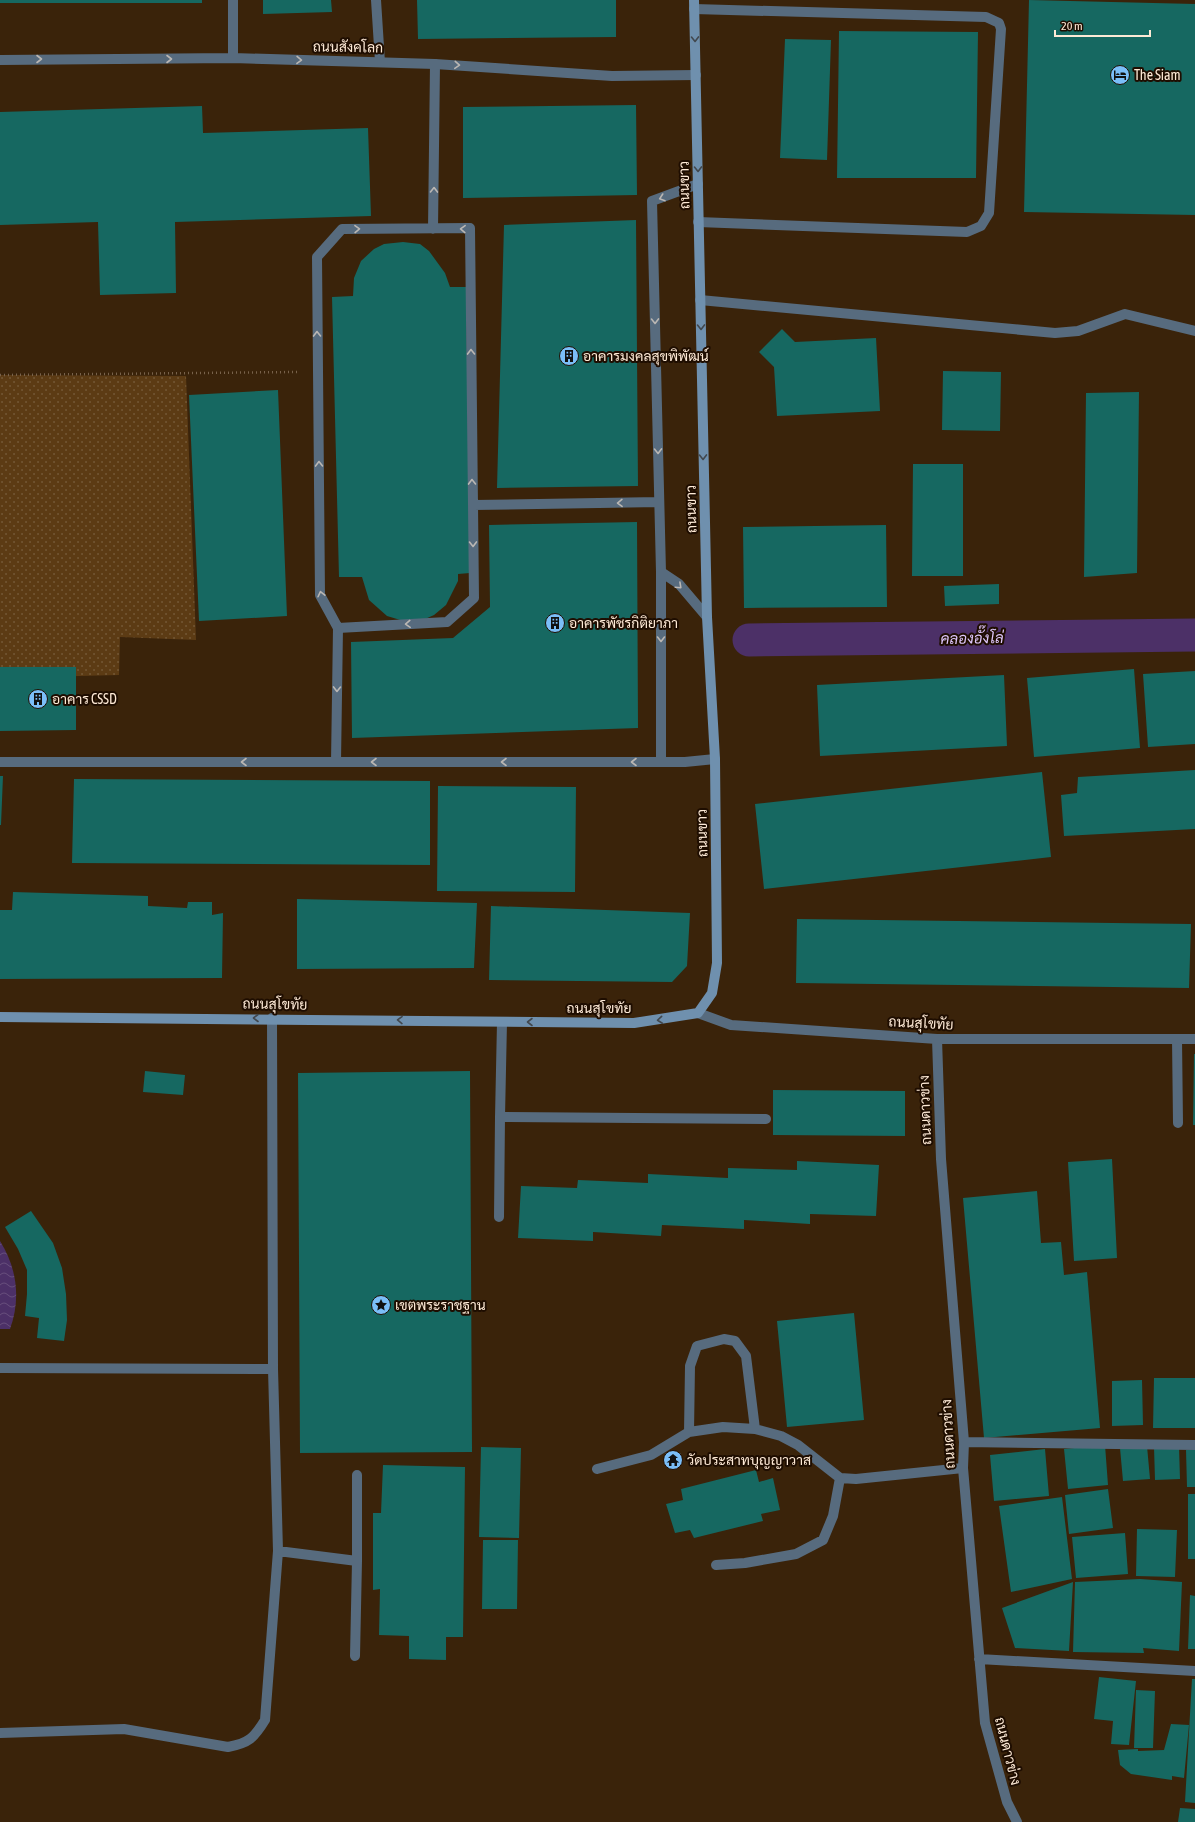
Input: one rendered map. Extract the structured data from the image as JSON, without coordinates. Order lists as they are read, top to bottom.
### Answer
{
  "streets": {
    "street": [
      "ถนนสังคโลก",
      "ถนนขาว",
      "ถนนสุโขทัย",
      "ถนนดาวข่าง"
    ]
  },
  "crossings": [
    ["ถนนสังคโลก", "ถนนขาว"],
    ["ถนนขาว", "ถนนสุโขทัย"],
    ["ถนนสุโขทัย", "ถนนดาวข่าง"]
  ],
  "one_way": ["ถนนสังคโลก", "ถนนสุโขทัย"],
  "water": ["คลองอั๊งโล่"],
  "places": {
    "hotel": ["The Siam"],
    "building": ["อาคารมงคลสุขพิพัฒน์", "อาคารพัชรกิติยาภา", "อาคาร CSSD"],
    "place": ["เขตพระราชฐาน"],
    "temple": ["วัดประสาทบุญญาวาส"]
  },
  "scale_bar": "20 m"
}
